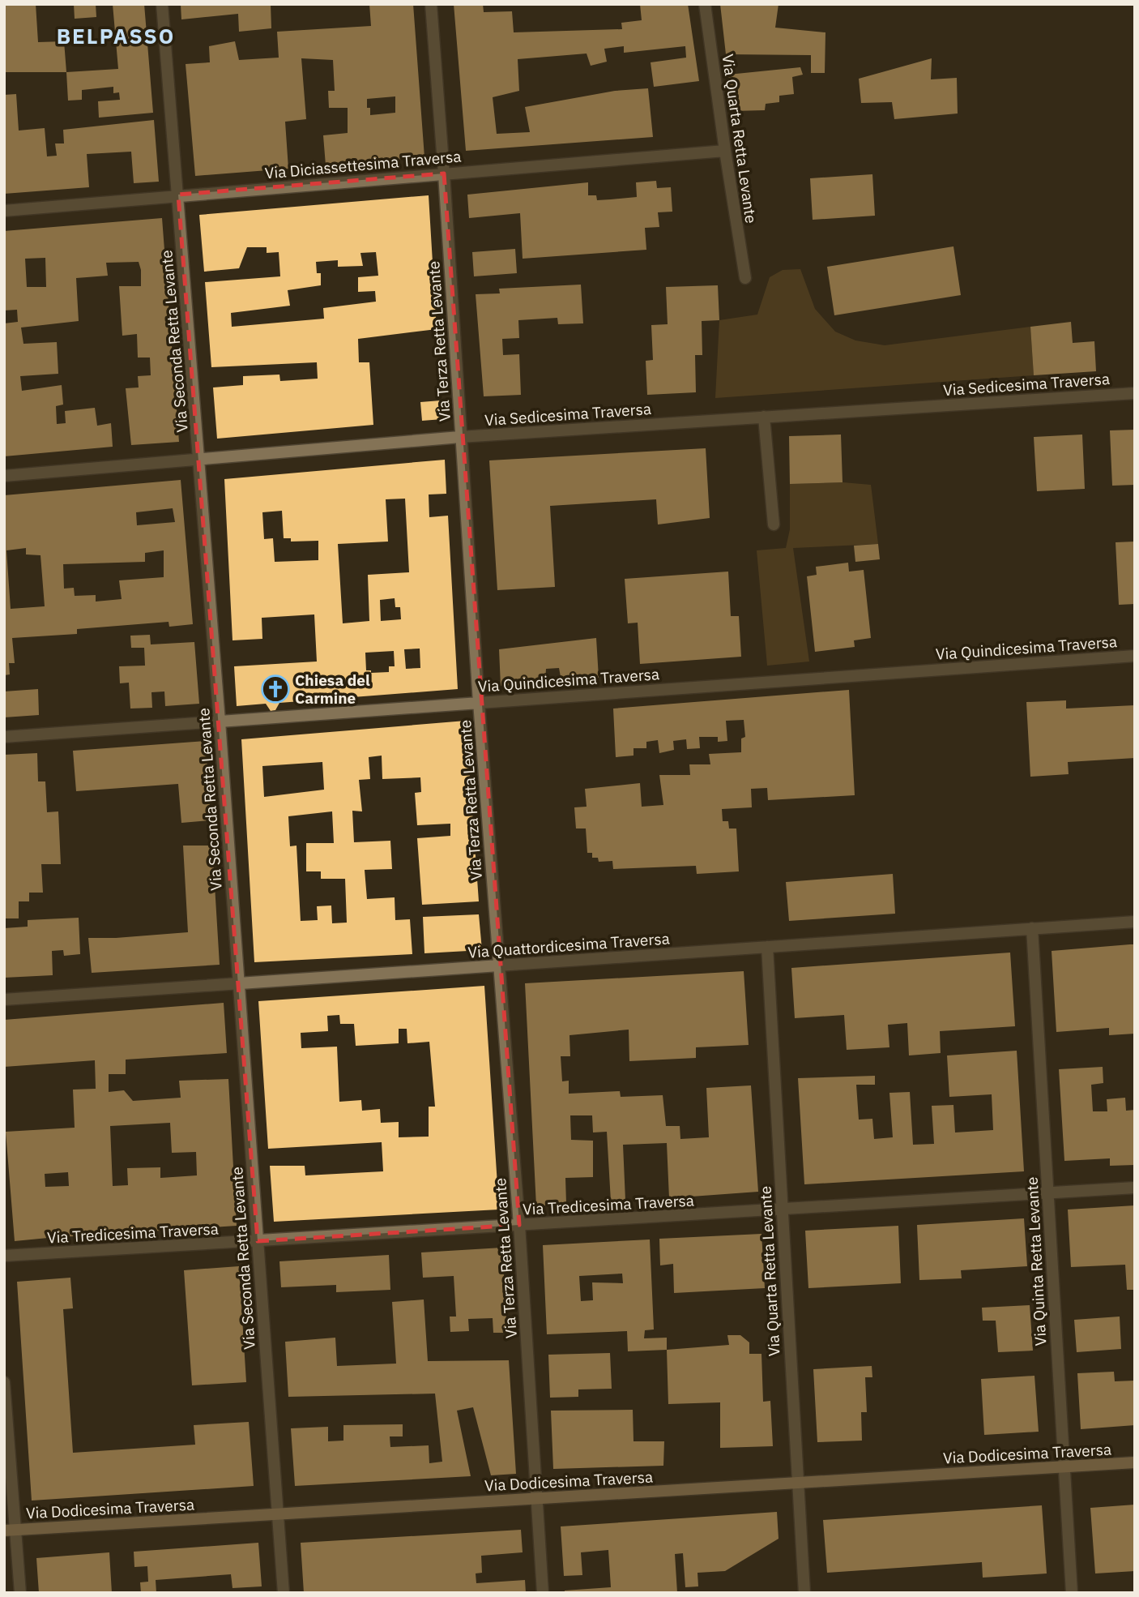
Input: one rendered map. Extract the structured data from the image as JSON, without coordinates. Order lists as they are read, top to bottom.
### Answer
{
  "streets": {
    "street": [
      "Via Quarta Retta Levante",
      "Via Diciassettesima Traversa",
      "Via Seconda Retta Levante",
      "Via Terza Retta Levante",
      "Via Sedicesima Traversa",
      "Via Quindicesima Traversa",
      "Via Quattordicesima Traversa",
      "Via Tredicesima Traversa",
      "Via Quinta Retta Levante",
      "Via Dodicesima Traversa"
    ]
  },
  "crossings": [
    ["Via Quarta Retta Levante", "Via Diciassettesima Traversa"],
    ["Via Quarta Retta Levante", "Via Quattordicesima Traversa"],
    ["Via Quarta Retta Levante", "Via Tredicesima Traversa"],
    ["Via Quarta Retta Levante", "Via Dodicesima Traversa"],
    ["Via Diciassettesima Traversa", "Via Seconda Retta Levante"],
    ["Via Diciassettesima Traversa", "Via Terza Retta Levante"],
    ["Via Seconda Retta Levante", "Via Sedicesima Traversa"],
    ["Via Seconda Retta Levante", "Via Quindicesima Traversa"],
    ["Via Seconda Retta Levante", "Via Quattordicesima Traversa"],
    ["Via Seconda Retta Levante", "Via Tredicesima Traversa"],
    ["Via Seconda Retta Levante", "Via Dodicesima Traversa"],
    ["Via Terza Retta Levante", "Via Sedicesima Traversa"],
    ["Via Terza Retta Levante", "Via Quindicesima Traversa"],
    ["Via Terza Retta Levante", "Via Quattordicesima Traversa"],
    ["Via Terza Retta Levante", "Via Tredicesima Traversa"],
    ["Via Terza Retta Levante", "Via Dodicesima Traversa"],
    ["Via Quattordicesima Traversa", "Via Quinta Retta Levante"],
    ["Via Tredicesima Traversa", "Via Quinta Retta Levante"],
    ["Via Quinta Retta Levante", "Via Dodicesima Traversa"]
  ],
  "districts": ["BELPASSO"],
  "places": {
    "church": ["Chiesa del Carmine"]
  }
}
